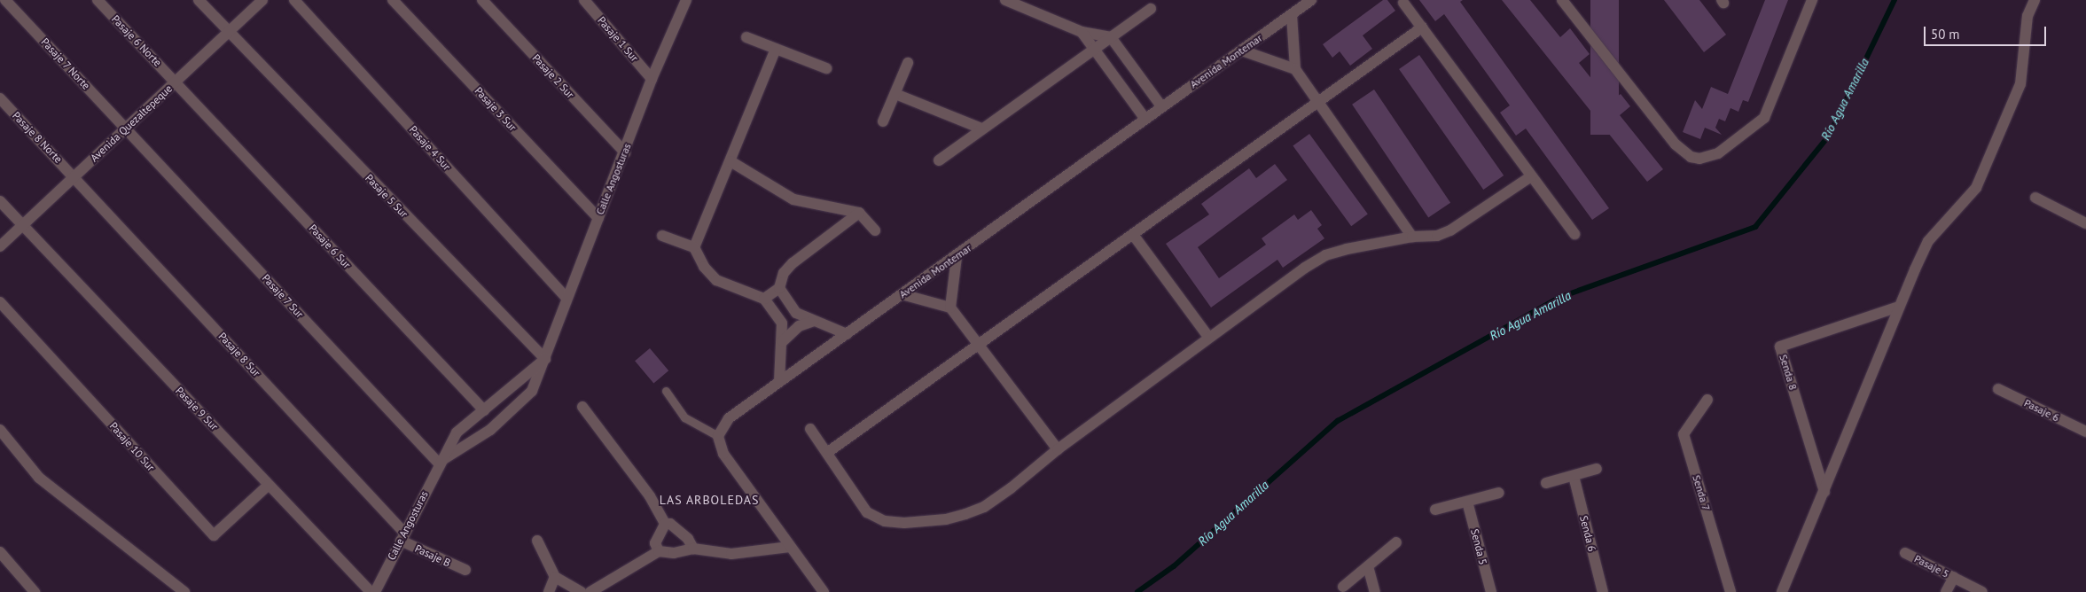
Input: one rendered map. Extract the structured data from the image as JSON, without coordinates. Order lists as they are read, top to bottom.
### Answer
{
  "streets": {
    "street": [
      "Pasaje 1 Sur",
      "Pasaje 6 Norte",
      "Avenida Montemar",
      "Pasaje 7 Norte",
      "Pasaje 2 Sur",
      "Pasaje 3 Sur",
      "Avenida Quezaltepeque",
      "Pasaje 8 Norte",
      "Pasaje 4 Sur",
      "Calle Angosturas",
      "Pasaje 5 Sur",
      "Pasaje 6 Sur",
      "Pasaje 7 Sur",
      "Pasaje 8 Sur",
      "Senda 8",
      "Pasaje 9 Sur",
      "Pasaje 6",
      "Pasaje 10 Sur",
      "Senda 7",
      "Senda 6",
      "Senda 5",
      "Pasaje B",
      "Pasaje 5"
    ]
  },
  "crossings": [
    ["Pasaje 1 Sur", "Calle Angosturas"],
    ["Pasaje 6 Norte", "Avenida Quezaltepeque"],
    ["Pasaje 6 Norte", "Pasaje 6 Sur"],
    ["Pasaje 7 Norte", "Avenida Quezaltepeque"],
    ["Pasaje 7 Norte", "Pasaje 7 Sur"],
    ["Pasaje 2 Sur", "Calle Angosturas"],
    ["Pasaje 3 Sur", "Calle Angosturas"],
    ["Avenida Quezaltepeque", "Pasaje 8 Norte"],
    ["Avenida Quezaltepeque", "Pasaje 5 Sur"],
    ["Avenida Quezaltepeque", "Pasaje 6 Sur"],
    ["Avenida Quezaltepeque", "Pasaje 7 Sur"],
    ["Avenida Quezaltepeque", "Pasaje 8 Sur"],
    ["Avenida Quezaltepeque", "Pasaje 9 Sur"],
    ["Pasaje 8 Norte", "Pasaje 8 Sur"],
    ["Pasaje 4 Sur", "Calle Angosturas"],
    ["Calle Angosturas", "Pasaje 5 Sur"],
    ["Calle Angosturas", "Pasaje 6 Sur"],
    ["Calle Angosturas", "Pasaje 7 Sur"],
    ["Calle Angosturas", "Pasaje 8 Sur"],
    ["Calle Angosturas", "Pasaje B"],
    ["Pasaje 8 Sur", "Pasaje B"],
    ["Pasaje 9 Sur", "Pasaje 10 Sur"]
  ],
  "districts": ["LAS ARBOLEDAS"],
  "water": ["Río Agua Amarilla"],
  "scale_bar": "50 m"
}
